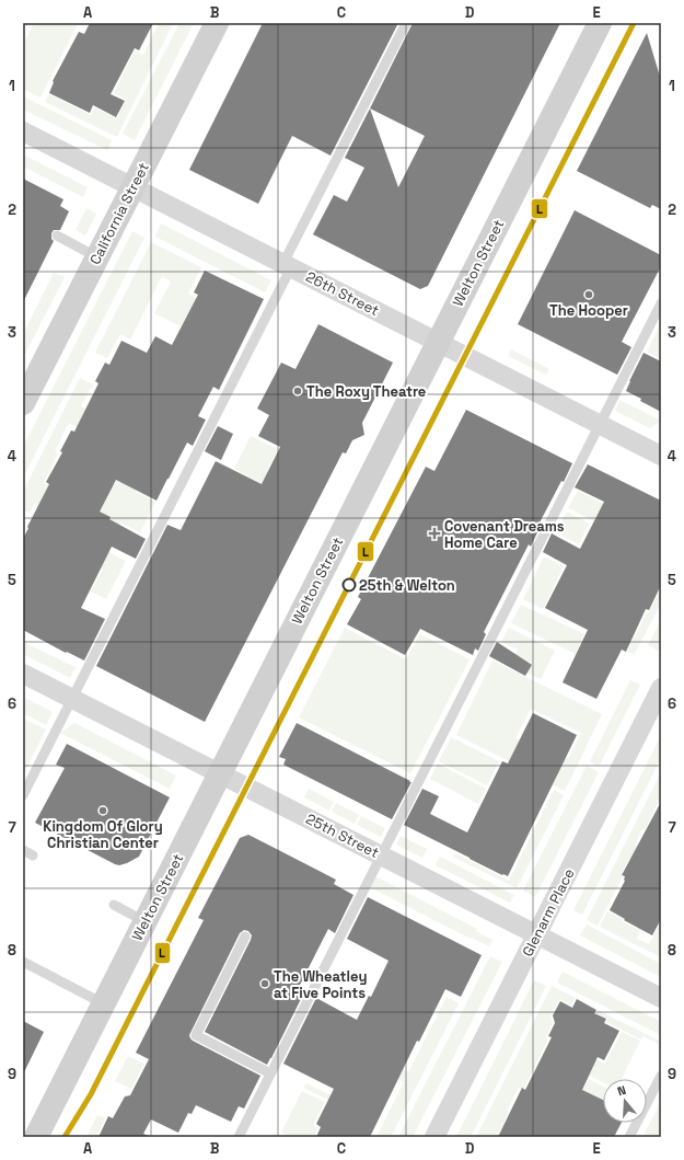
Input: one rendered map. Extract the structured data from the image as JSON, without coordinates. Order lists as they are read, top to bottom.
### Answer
{
  "streets": {
    "street": [
      "California Street",
      "Welton Street",
      "26th Street",
      "25th Street",
      "Glenarm Place"
    ]
  },
  "crossings": [
    ["California Street", "26th Street"],
    ["Welton Street", "26th Street"],
    ["Welton Street", "25th Street"],
    ["25th Street", "Glenarm Place"]
  ],
  "places": {
    "other": [
      "The Hooper",
      "The Roxy Theatre",
      "25th & Welton",
      "Kingdom Of Glory Christian Center",
      "The Wheatley at Five Points"
    ],
    "health": ["Covenant Dreams Home Care"]
  },
  "lines": ["transit line L"],
  "north": "top",
  "grid": {
    "columns": [
      "A",
      "B",
      "C",
      "D",
      "E"
    ],
    "rows": [
      "1",
      "2",
      "3",
      "4",
      "5",
      "6",
      "7",
      "8",
      "9"
    ]
  }
}
